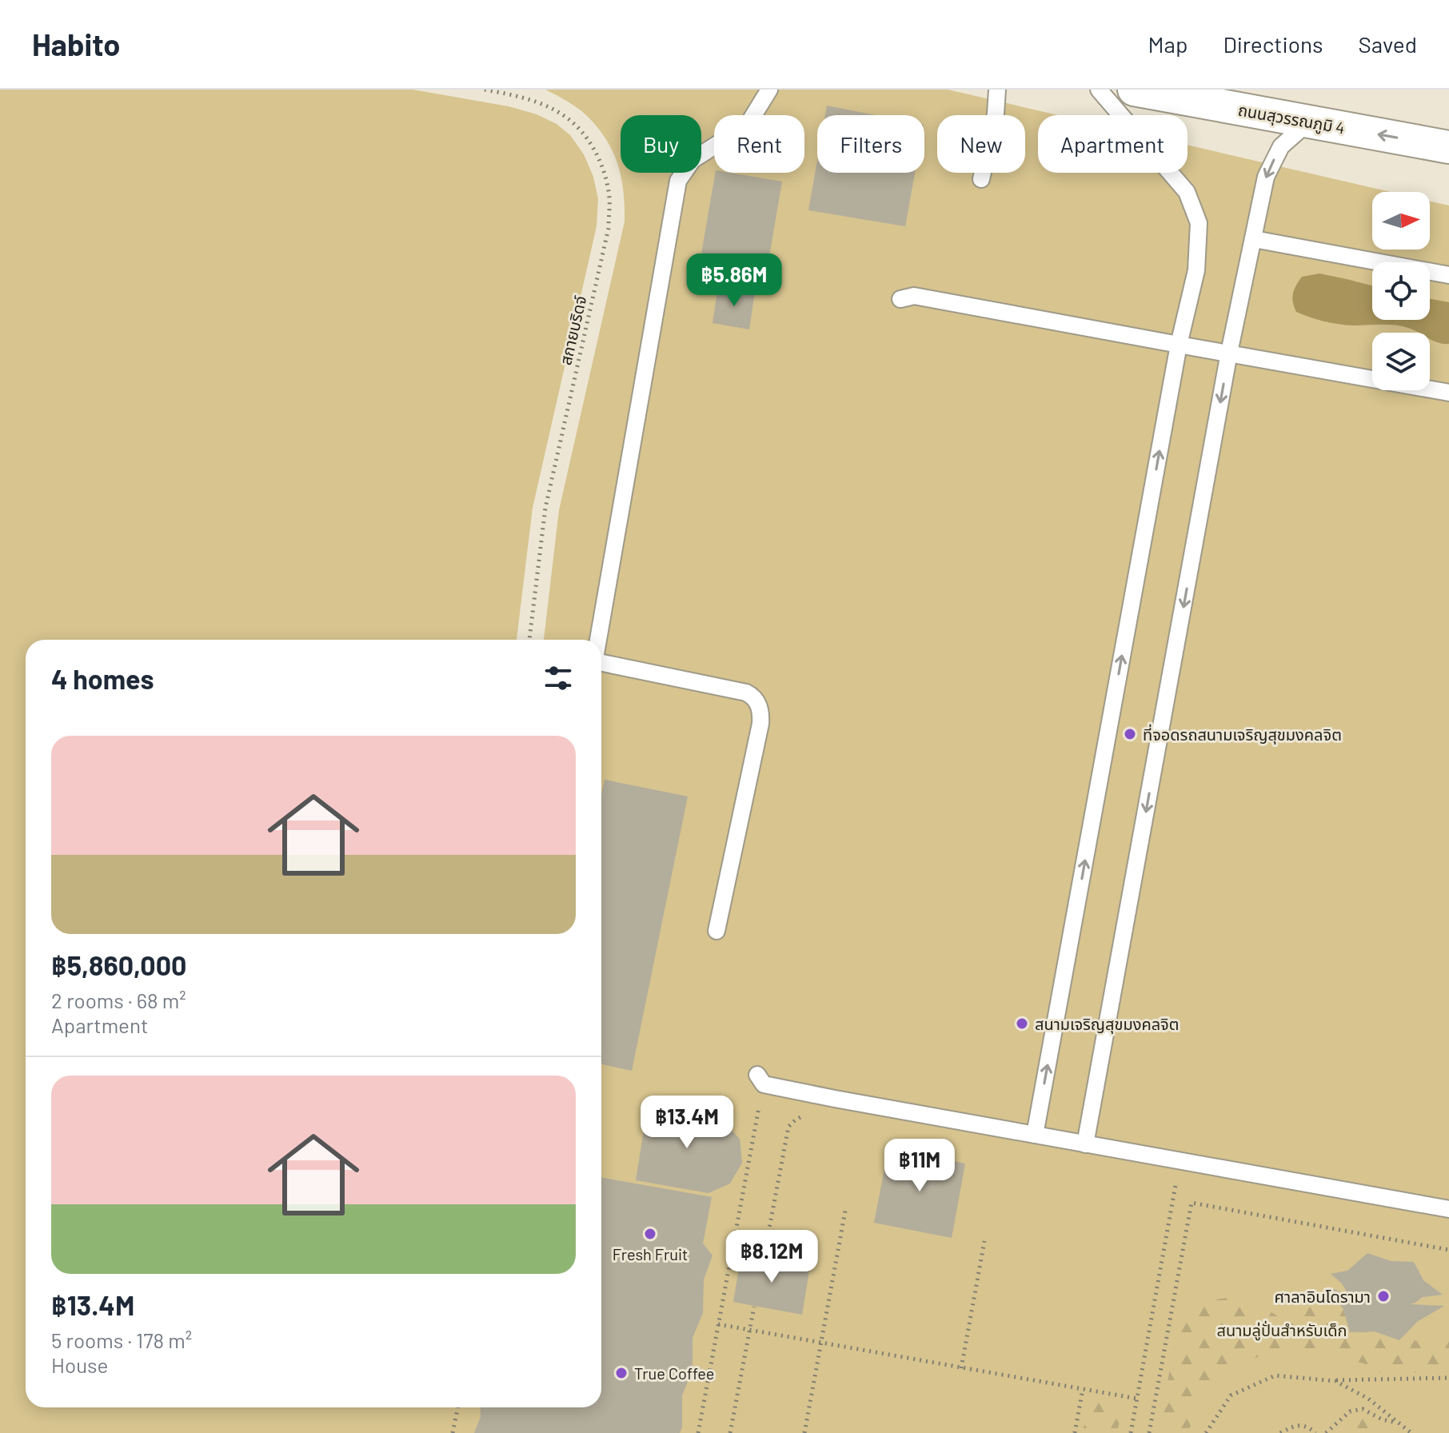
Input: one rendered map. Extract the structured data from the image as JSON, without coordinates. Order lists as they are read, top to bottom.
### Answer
{
  "streets": {
    "street": ["ถนนสุวรรณภูมิ 4"],
    "path": ["สกายบริดจ์"]
  },
  "one_way": ["ถนนสุวรรณภูมิ 4"],
  "parks": ["สนามลู่ปั่นสำหรับเด็ก"],
  "places": [
    "ที่จอดรถสนามเจริญสุขมงคลจิต",
    "สนามเจริญสุขมงคลจิต",
    "Fresh Fruit",
    "ศาลาอินโดรามา",
    "True Coffee"
  ],
  "north": "right",
  "page": {
    "header": "Habito",
    "nav": ["Map", "Directions", "Saved"],
    "chip": [
      "Buy",
      "Rent",
      "Filters",
      "New",
      "Apartment"
    ],
    "price": [
      "฿5.86M",
      "฿13.4M",
      "฿11M",
      "฿8.12M"
    ],
    "heading": "4 homes",
    "list": [
      {
        "name": "฿5,860,000",
        "note": "2 rooms · 68 m² · Apartment"
      },
      {
        "name": "฿13.4M",
        "note": "5 rooms · 178 m² · House"
      }
    ]
  }
}
